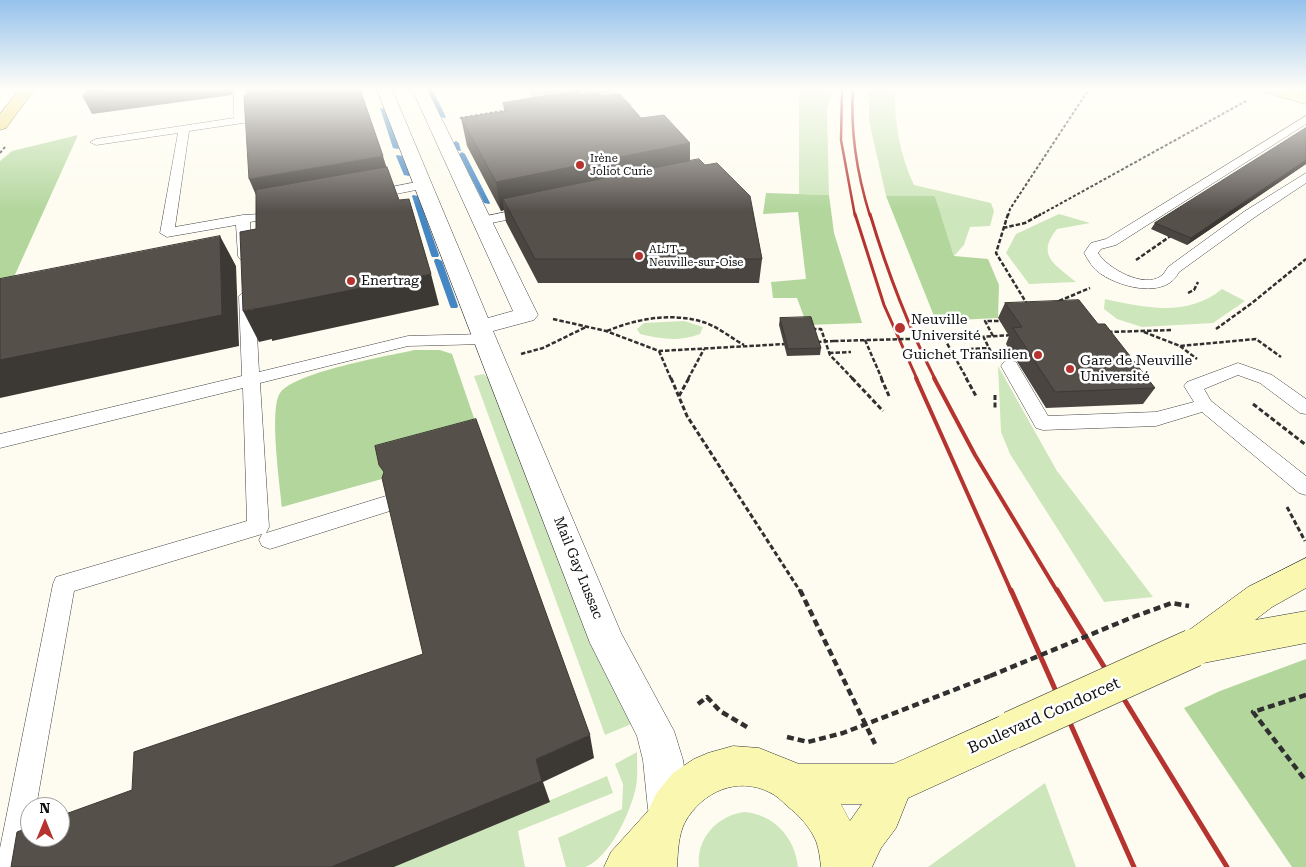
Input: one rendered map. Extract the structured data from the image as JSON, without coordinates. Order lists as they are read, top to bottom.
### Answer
{
  "streets": {
    "main road": ["Boulevard Condorcet"],
    "street": ["Mail Gay Lussac"]
  },
  "places": [
    "Irène Joliot Curie",
    "ALJT - Neuville-sur-Oise",
    "Enertrag",
    "Neuville Université",
    "Guichet Transilien",
    "Gare de Neuville Université"
  ],
  "north": "top"
}
